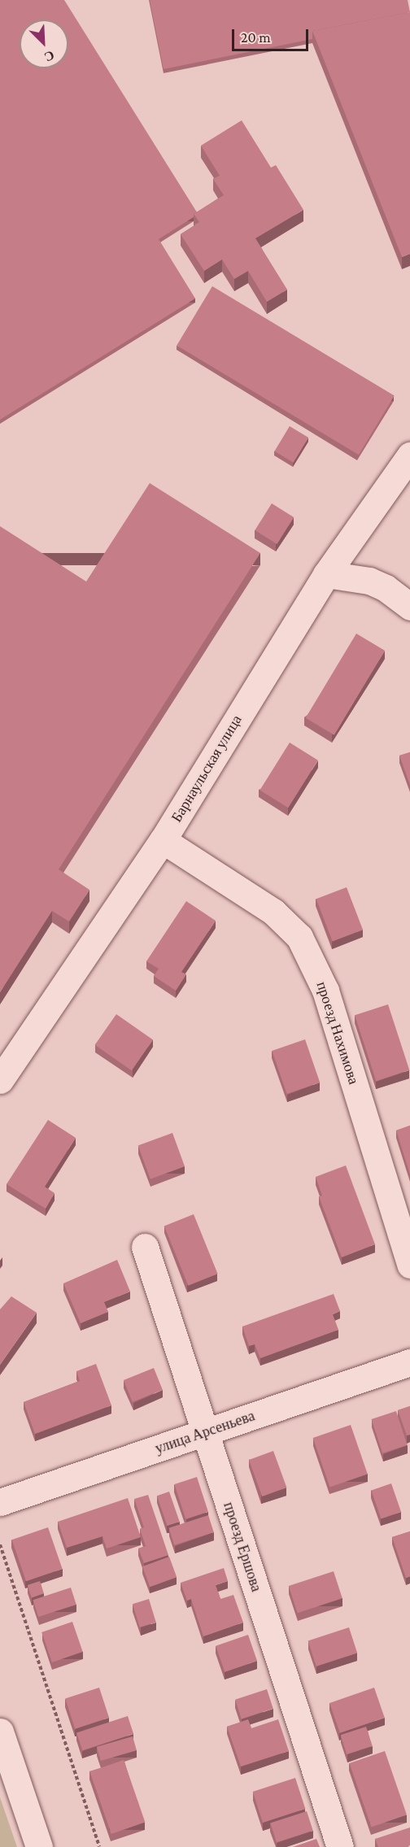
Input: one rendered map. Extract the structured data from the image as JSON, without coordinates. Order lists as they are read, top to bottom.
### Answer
{
  "streets": {
    "street": [
      "Барнаульская улица",
      "проезд Нахимова",
      "улица Арсеньева",
      "проезд Ершова"
    ]
  },
  "crossings": [
    ["Барнаульская улица", "проезд Нахимова"],
    ["улица Арсеньева", "проезд Ершова"]
  ],
  "scale_bar": "20 m",
  "north": "bottom right"
}
